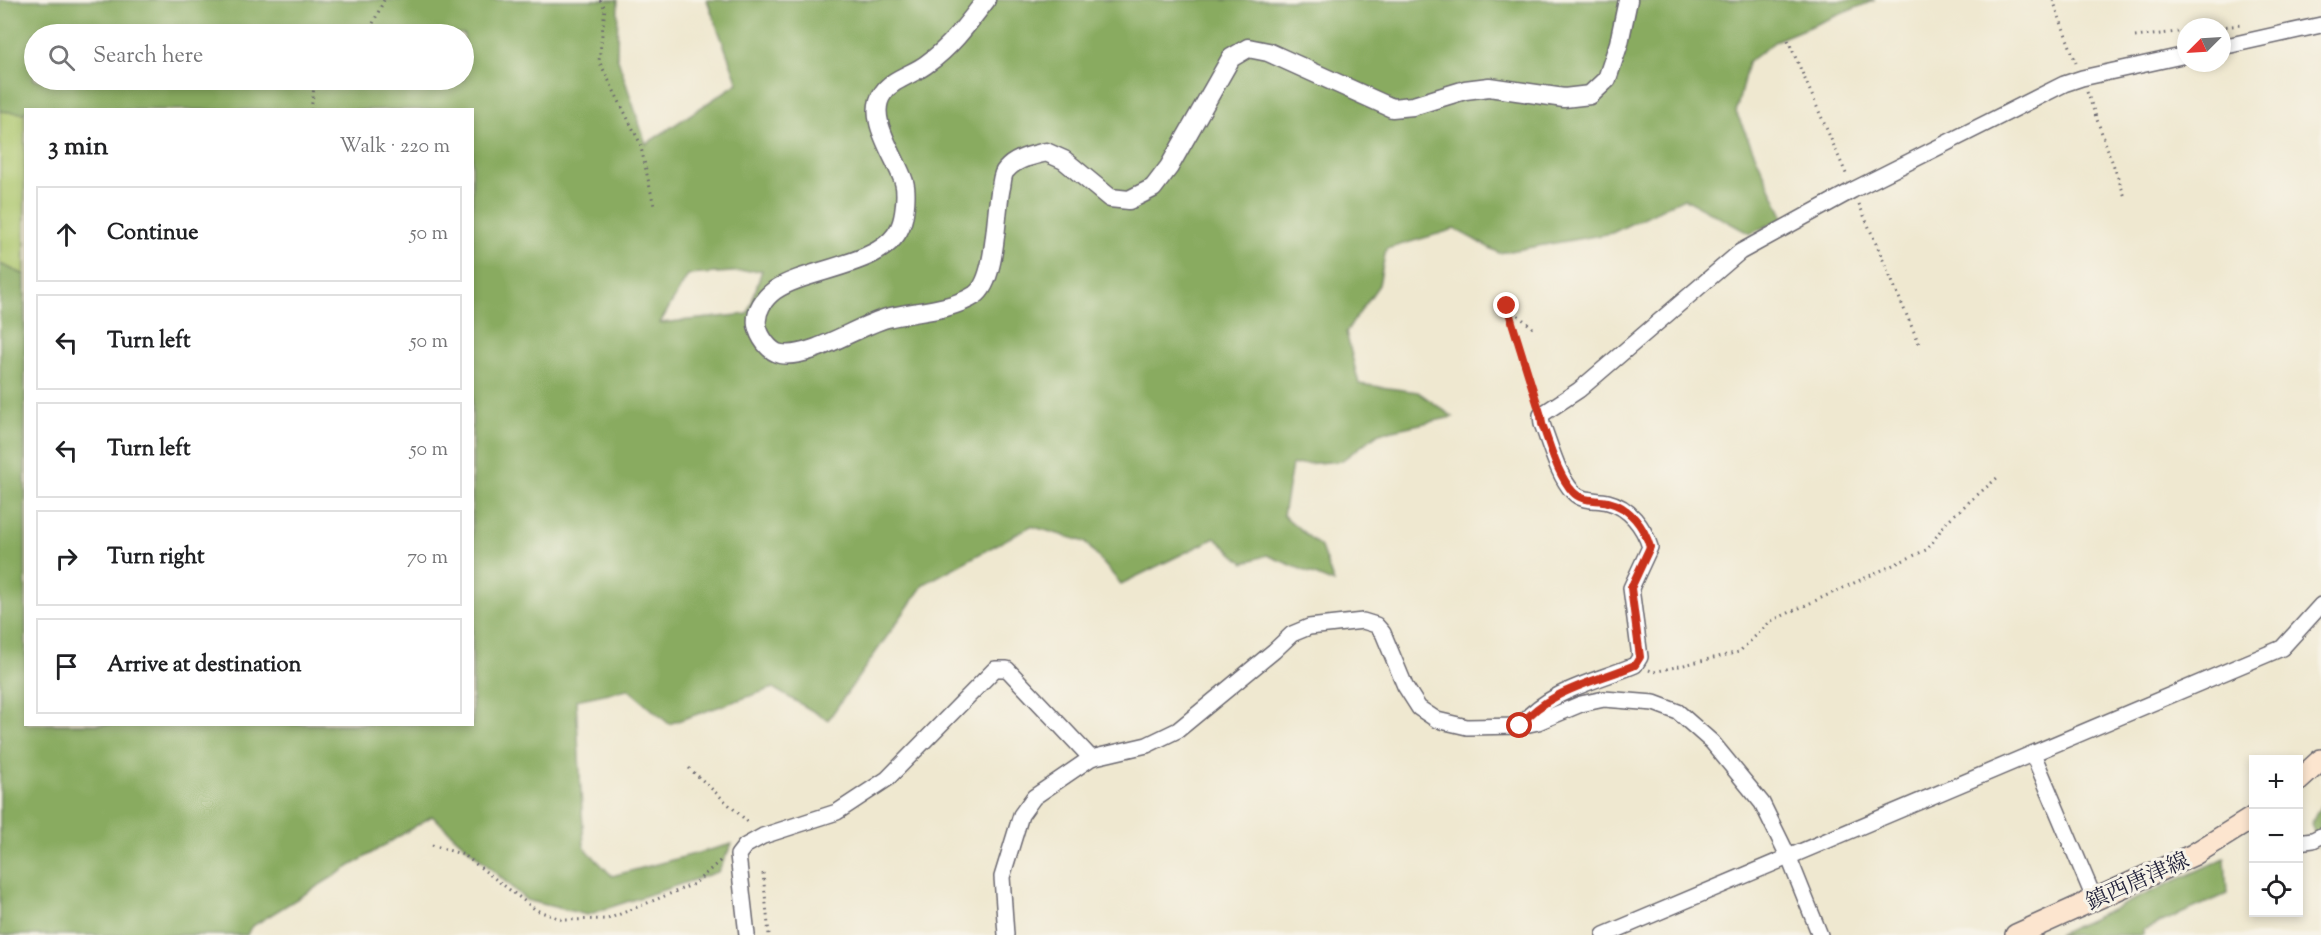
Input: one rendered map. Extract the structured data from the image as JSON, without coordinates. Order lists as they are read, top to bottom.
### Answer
{
  "streets": {
    "main road": ["鎮西唐津線"]
  },
  "north": "bottom left",
  "page": {
    "search": "Search here",
    "heading": ["3 min", "Walk · 220 m"],
    "list": [
      ["Continue", "50 m"],
      ["Turn left", "50 m"],
      ["Turn left", "50 m"],
      ["Turn right", "70 m"],
      "Arrive at destination"
    ],
    "map_buttons": ["+", "−"]
  }
}
